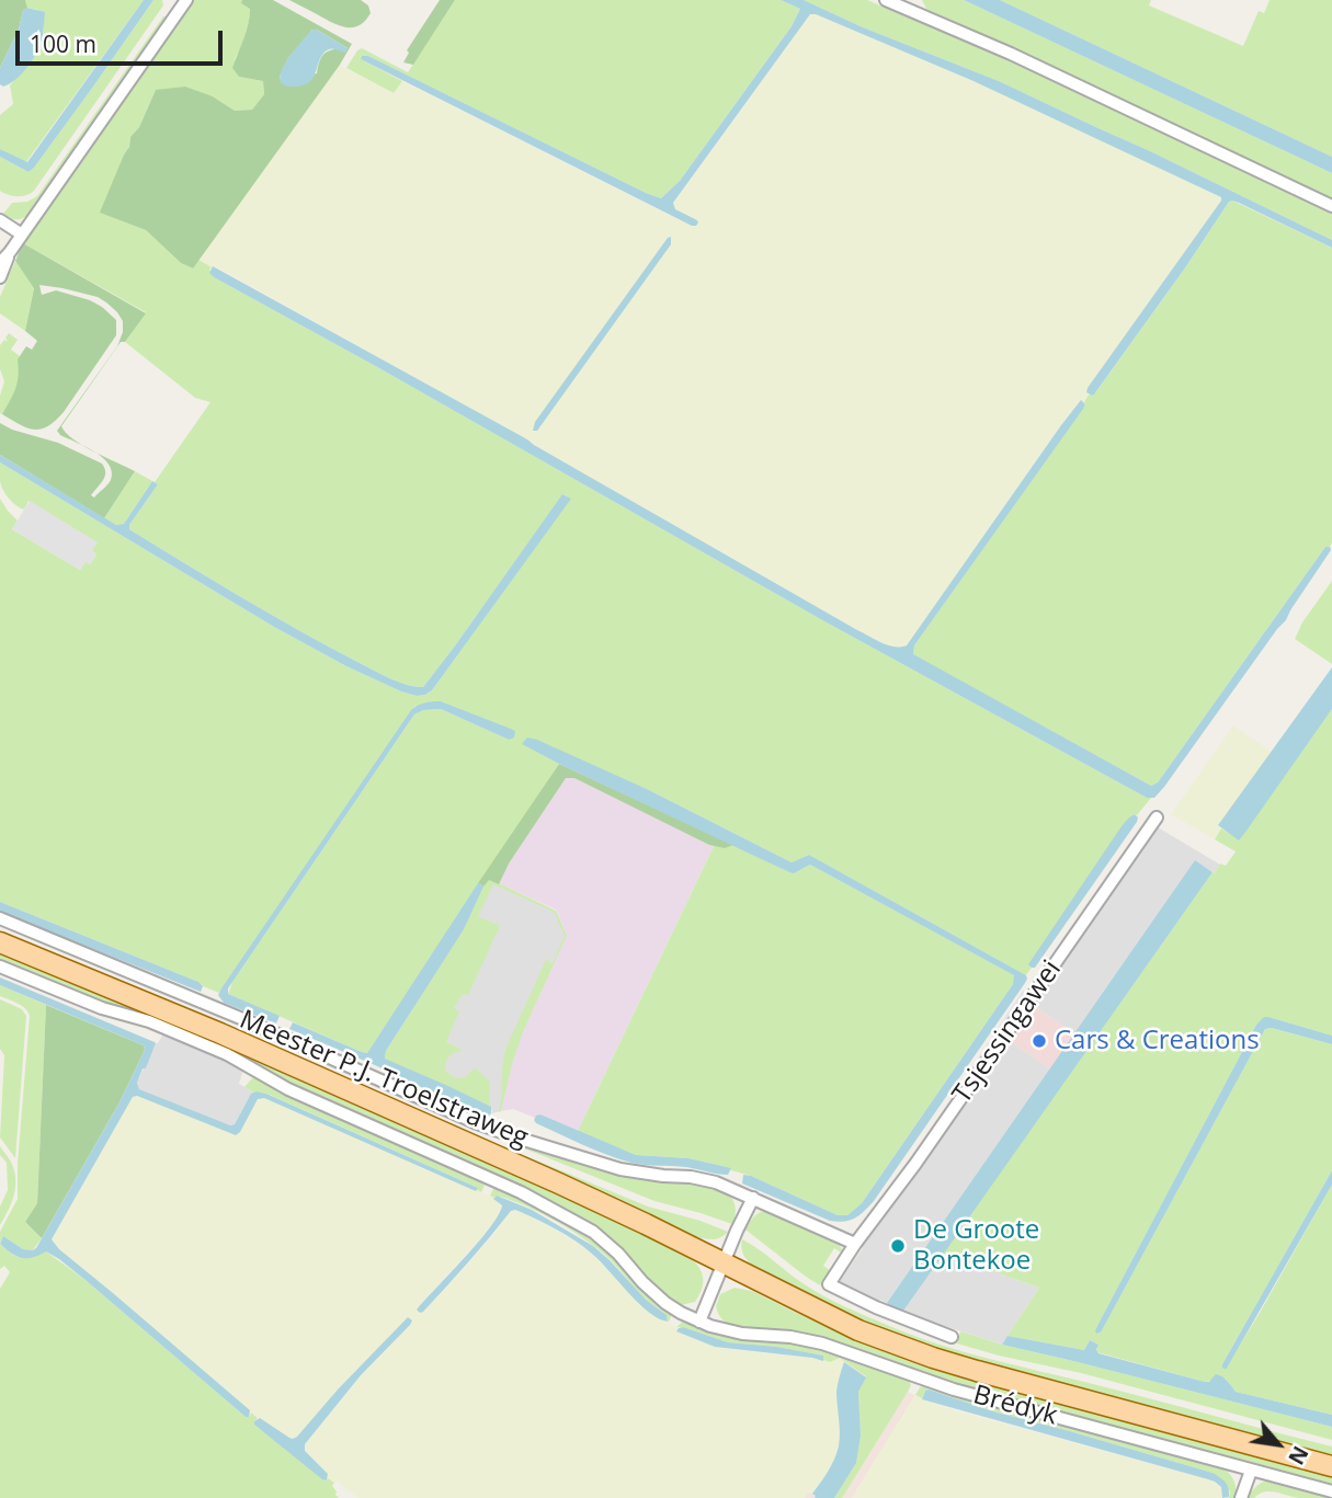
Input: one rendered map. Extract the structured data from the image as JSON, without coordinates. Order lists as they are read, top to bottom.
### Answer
{
  "streets": {
    "main road": ["Meester P.J. Troelstraweg", "Brédyk"],
    "street": ["Tsjessingawei"]
  },
  "crossings": [
    ["Meester P.J. Troelstraweg", "Brédyk"]
  ],
  "places": ["Cars & Creations", "De Groote Bontekoe"],
  "scale_bar": "100 m",
  "north": "bottom right"
}
